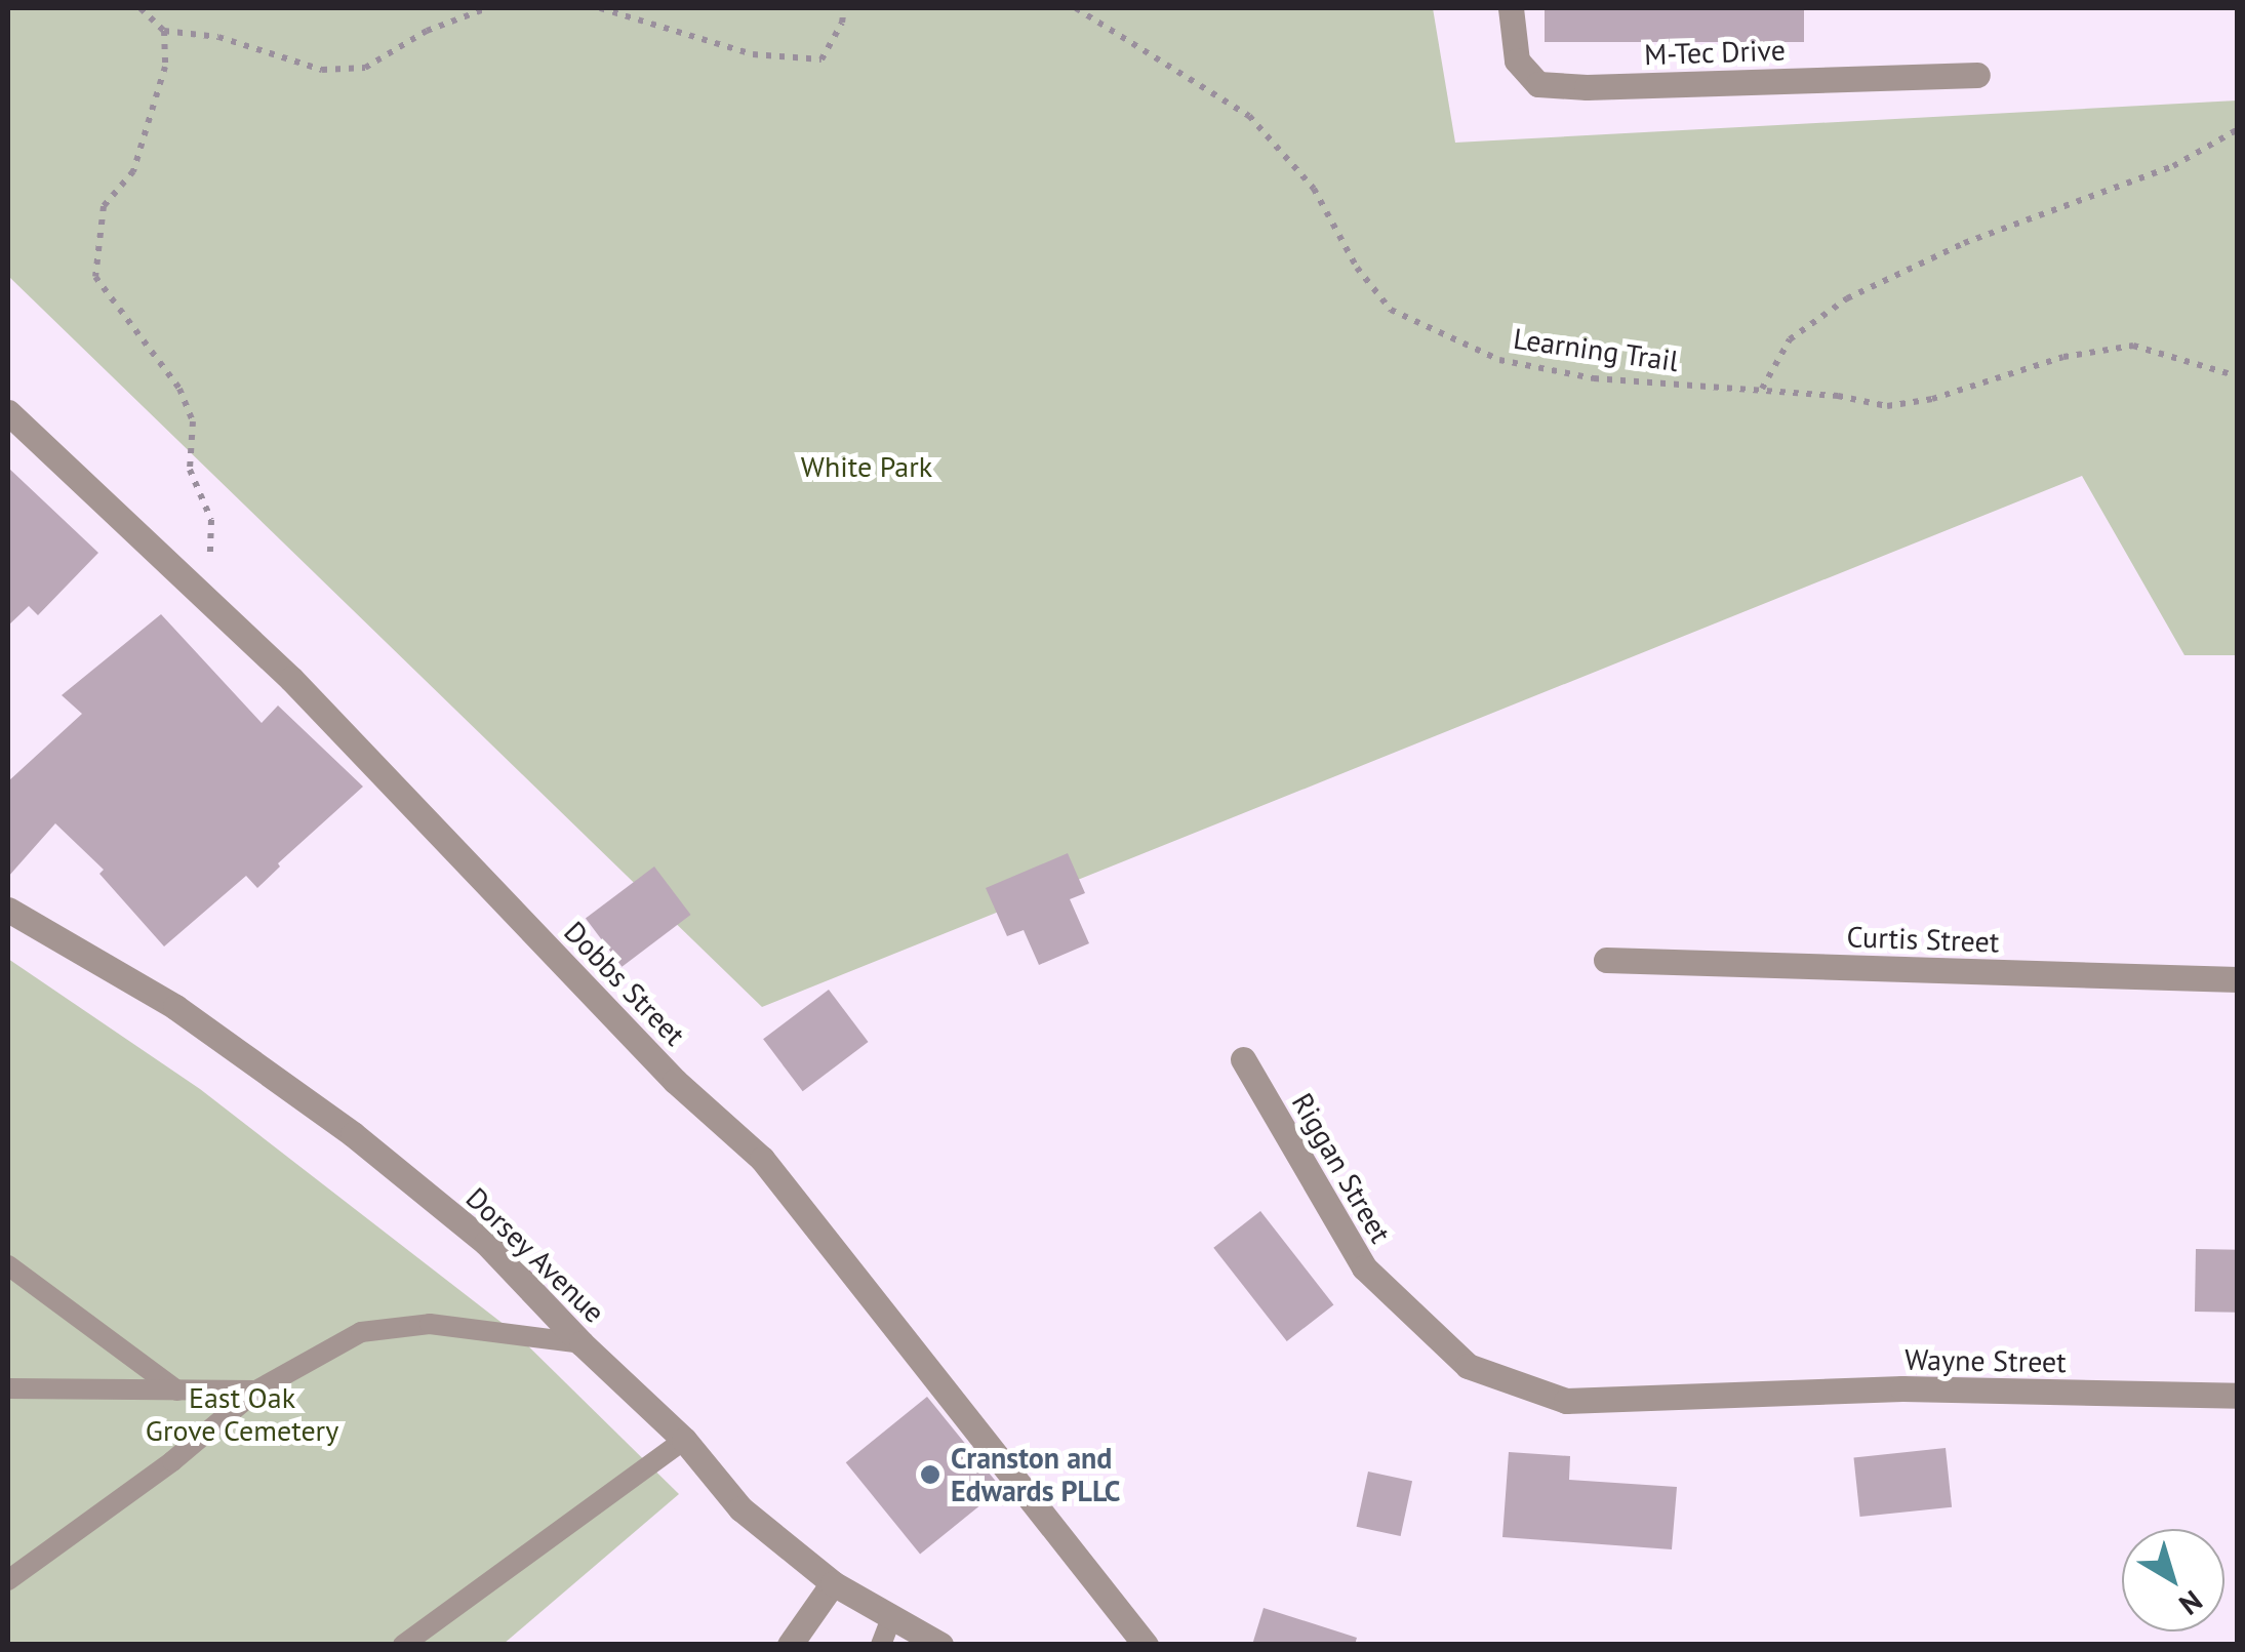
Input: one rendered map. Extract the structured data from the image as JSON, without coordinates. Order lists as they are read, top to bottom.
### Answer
{
  "streets": {
    "street": [
      "M-Tec Drive",
      "Curtis Street",
      "Dobbs Street",
      "Riggan Street",
      "Dorsey Avenue",
      "Wayne Street"
    ],
    "path": ["Learning Trail"]
  },
  "crossings": [
    ["Riggan Street", "Wayne Street"]
  ],
  "parks": ["White Park", "East Oak Grove Cemetery"],
  "places": ["Cranston and Edwards PLLC"],
  "north": "bottom right"
}
